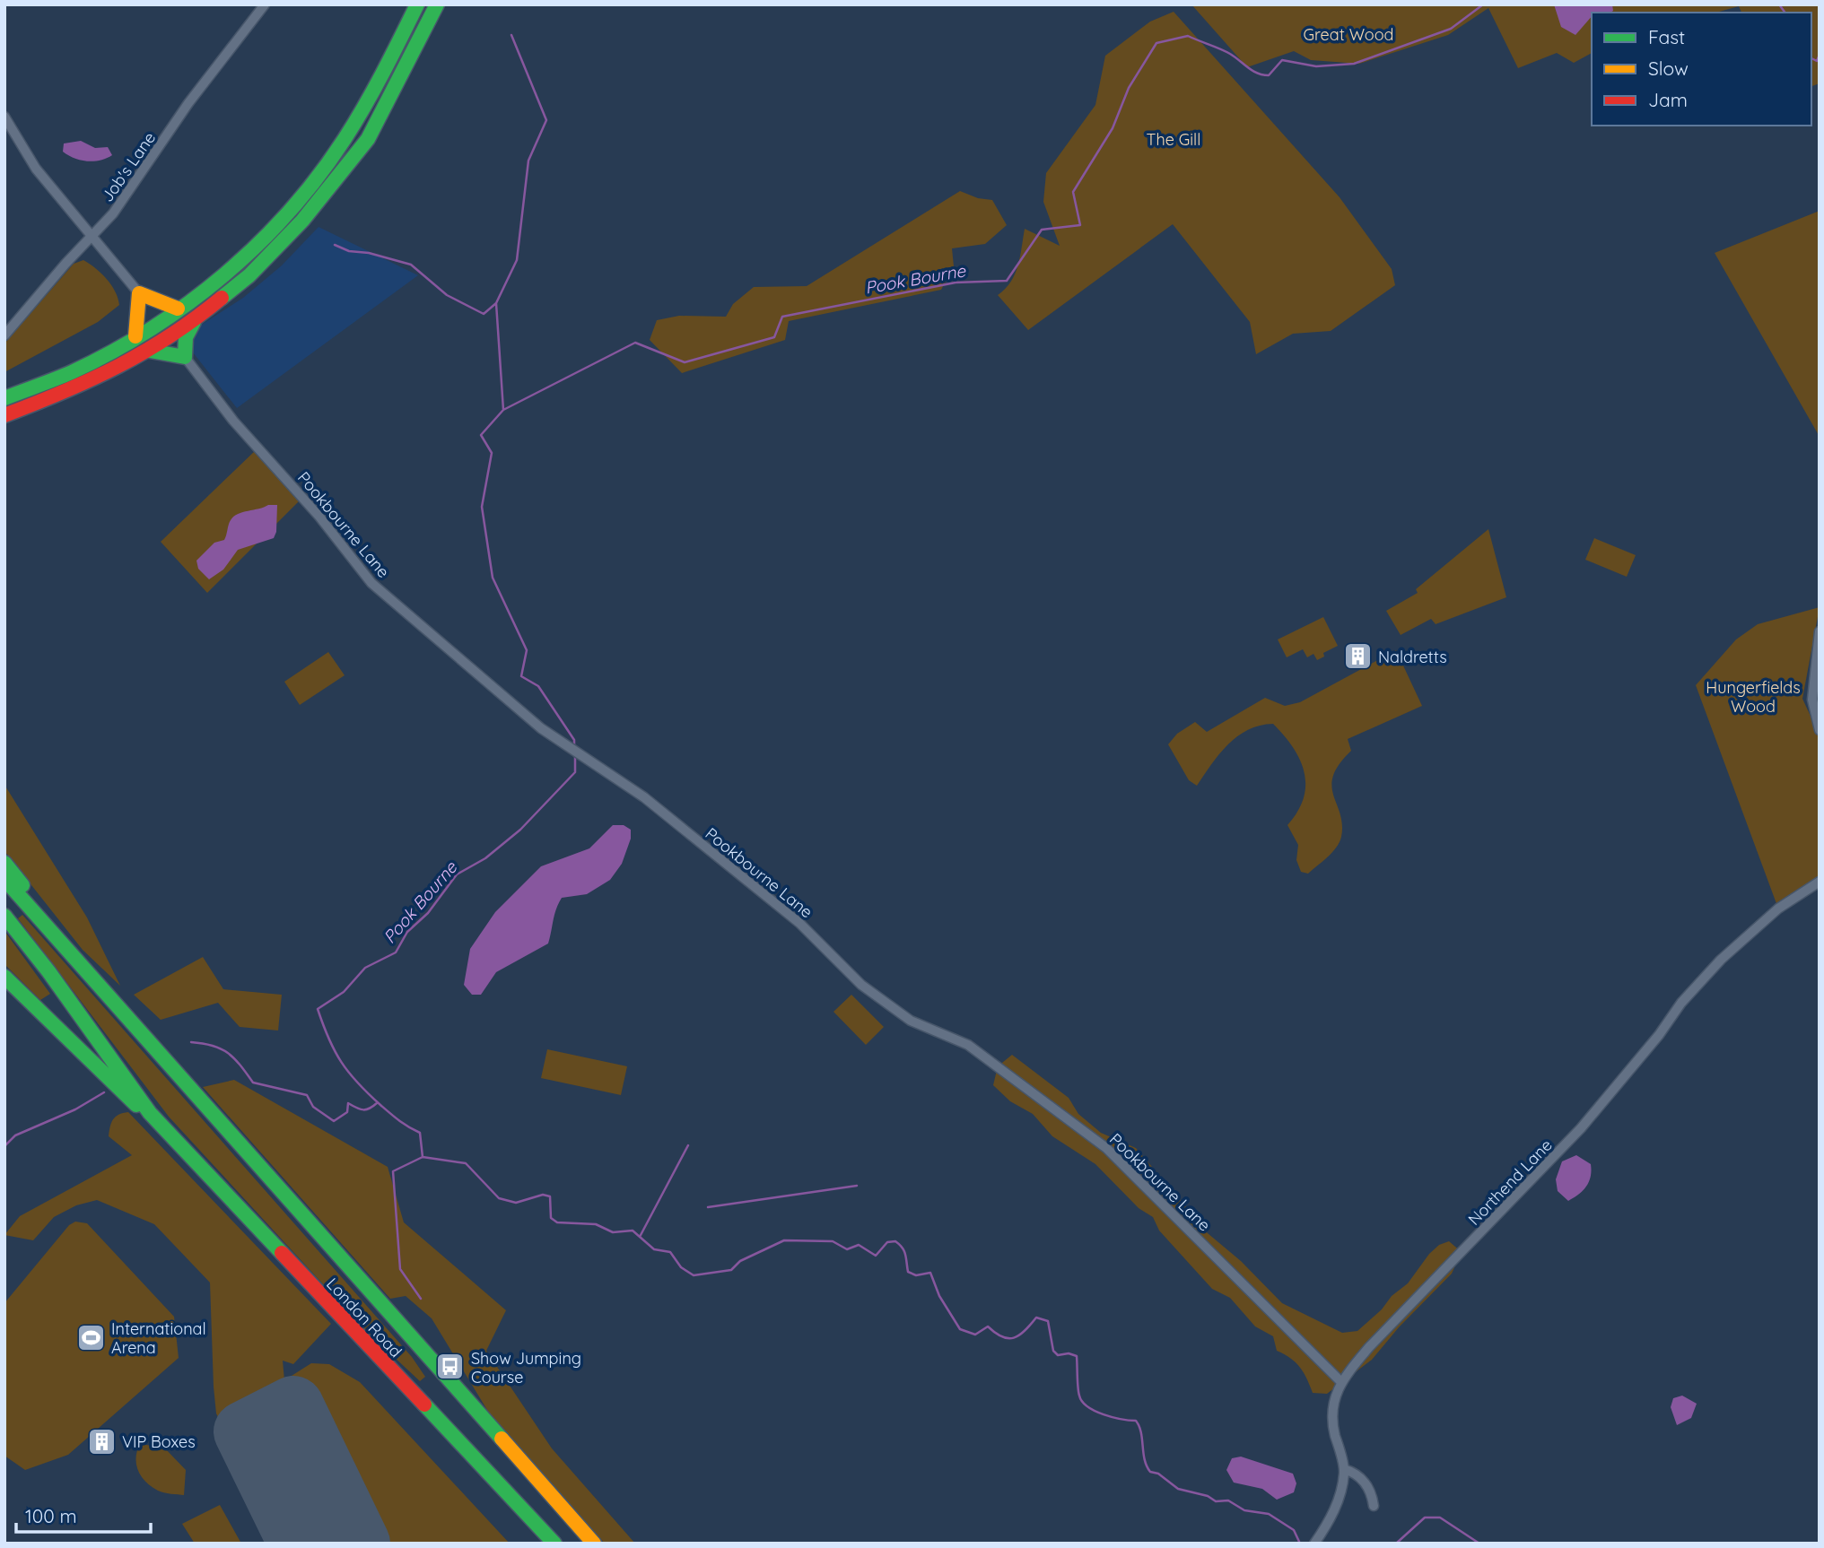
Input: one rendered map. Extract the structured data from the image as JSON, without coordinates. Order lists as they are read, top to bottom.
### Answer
{
  "streets": {
    "main road": ["London Road"],
    "street": ["Job's Lane", "Pookbourne Lane", "Northend Lane"]
  },
  "crossings": [
    ["Pookbourne Lane", "Northend Lane"]
  ],
  "water": ["Pook Bourne"],
  "parks": ["Great Wood", "The Gill", "Hungerfields Wood"],
  "places": {
    "building": ["Naldretts", "VIP Boxes"],
    "sports": ["International Arena"],
    "bus stop": ["Show Jumping Course"]
  },
  "legend": ["Fast", "Slow", "Jam"],
  "scale_bar": "100 m"
}
